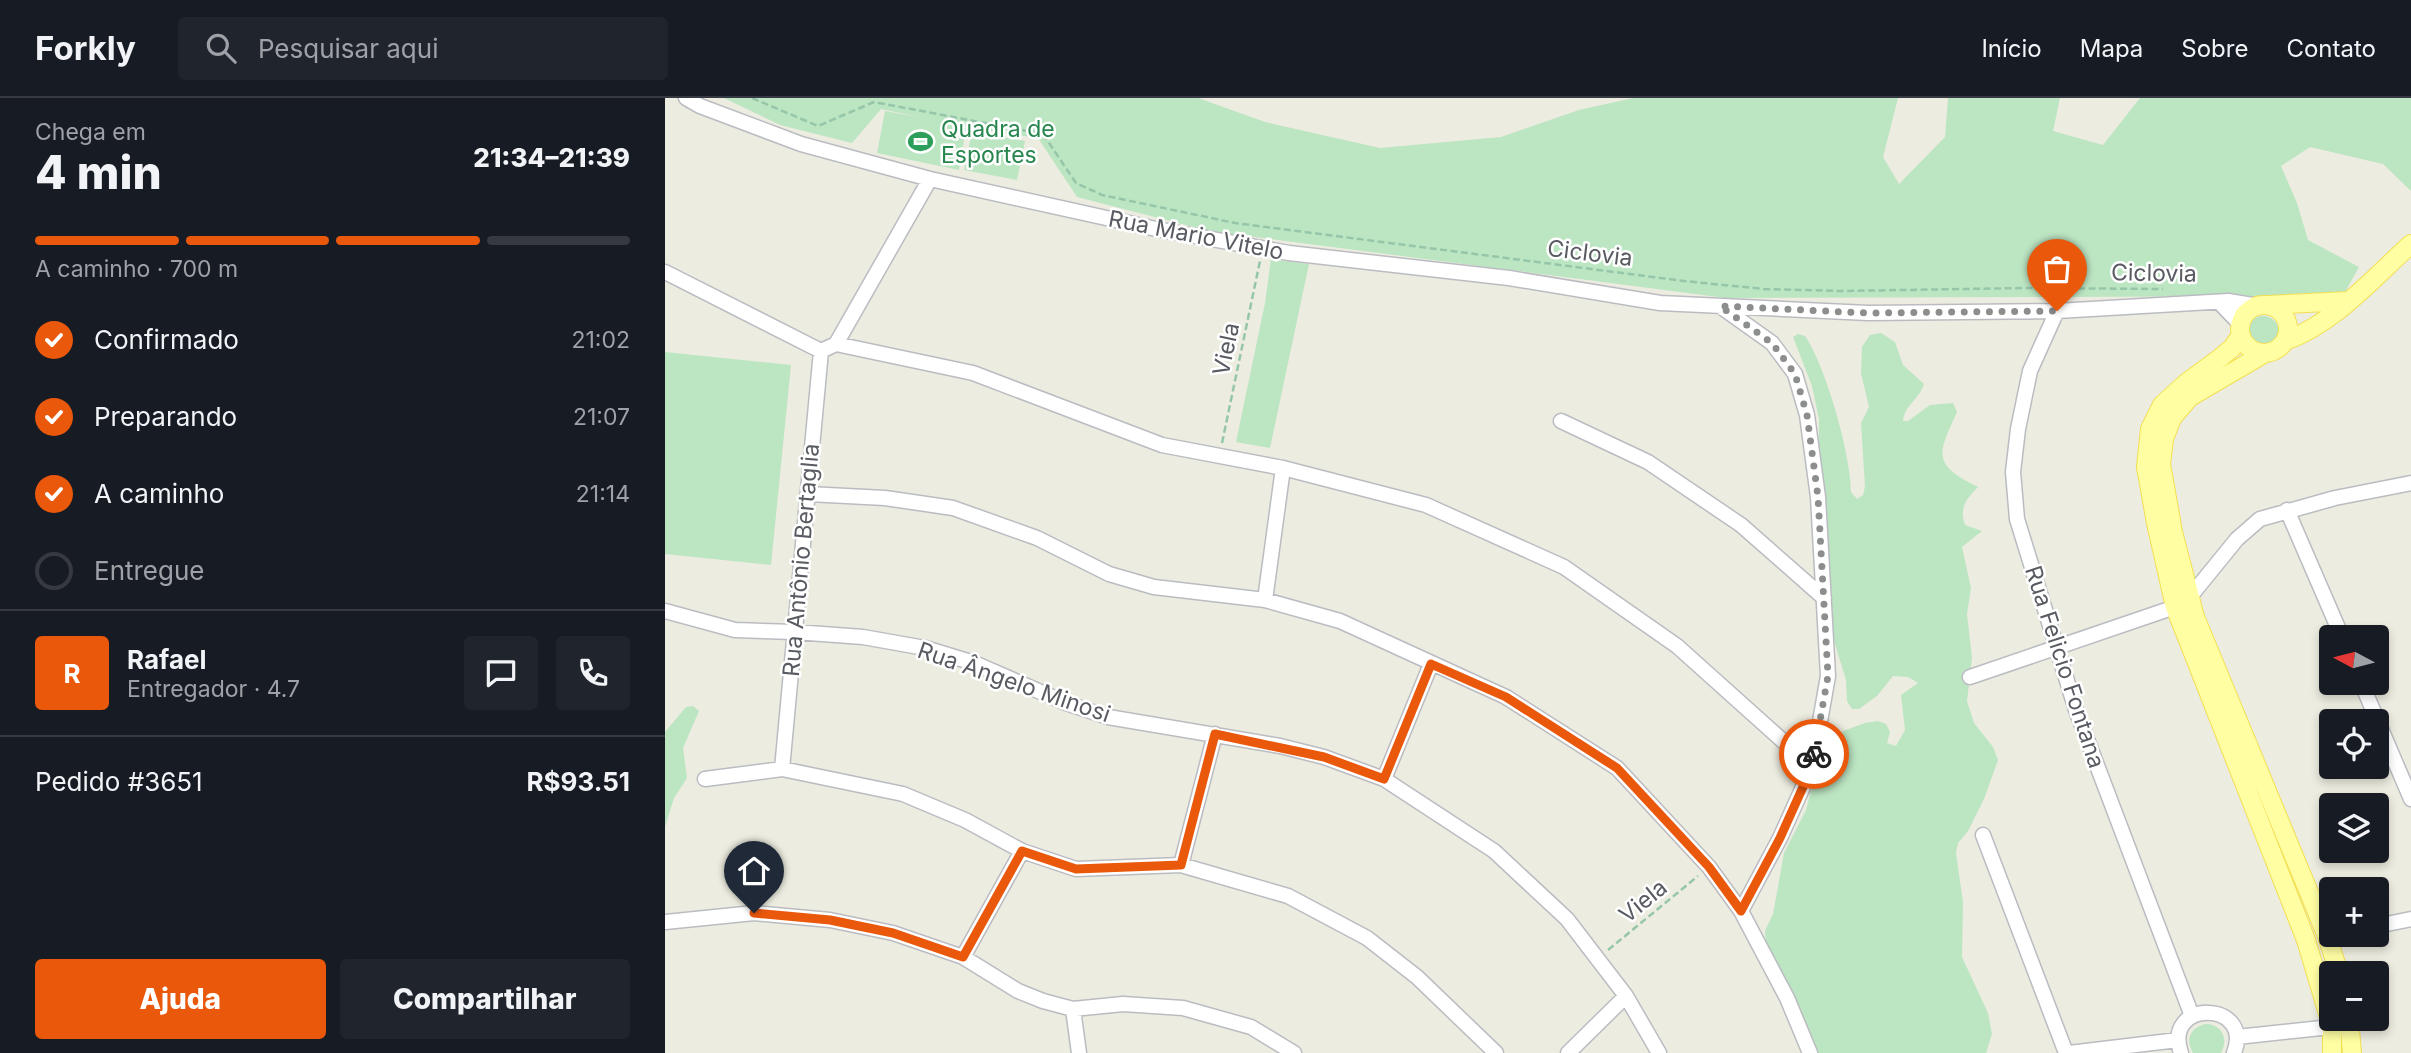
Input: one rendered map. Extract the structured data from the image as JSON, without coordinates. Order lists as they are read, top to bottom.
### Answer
{
  "streets": {
    "street": [
      "Rua Mario Vitelo",
      "Rua Antônio Bertaglia",
      "Rua Felicio Fontana",
      "Rua Ângelo Minosi"
    ],
    "path": ["Ciclovia", "Viela"]
  },
  "crossings": [
    ["Rua Mario Vitelo", "Viela"],
    ["Rua Mario Vitelo", "Rua Felicio Fontana"],
    ["Viela", "Rua Ângelo Minosi"],
    ["Rua Antônio Bertaglia", "Rua Ângelo Minosi"]
  ],
  "places": {
    "sports": ["Quadra de Esportes"]
  },
  "north": "left",
  "page": {
    "header": "Forkly",
    "search": "Pesquisar aqui",
    "nav": [
      "Início",
      "Mapa",
      "Sobre",
      "Contato"
    ],
    "heading": ["4 min", "Chega em", "21:34–21:39"],
    "panel": [
      "Rafael",
      "Entregador · 4.7",
      "Pedido #3651",
      "R$93.51"
    ],
    "bar": "A caminho · 700 m",
    "list": [
      ["Confirmado", "21:02"],
      ["Preparando", "21:07"],
      ["A caminho", "21:14"],
      "Entregue"
    ],
    "map_buttons": ["+", "−"],
    "round": "R",
    "buttons": ["Ajuda", "Compartilhar"]
  }
}
